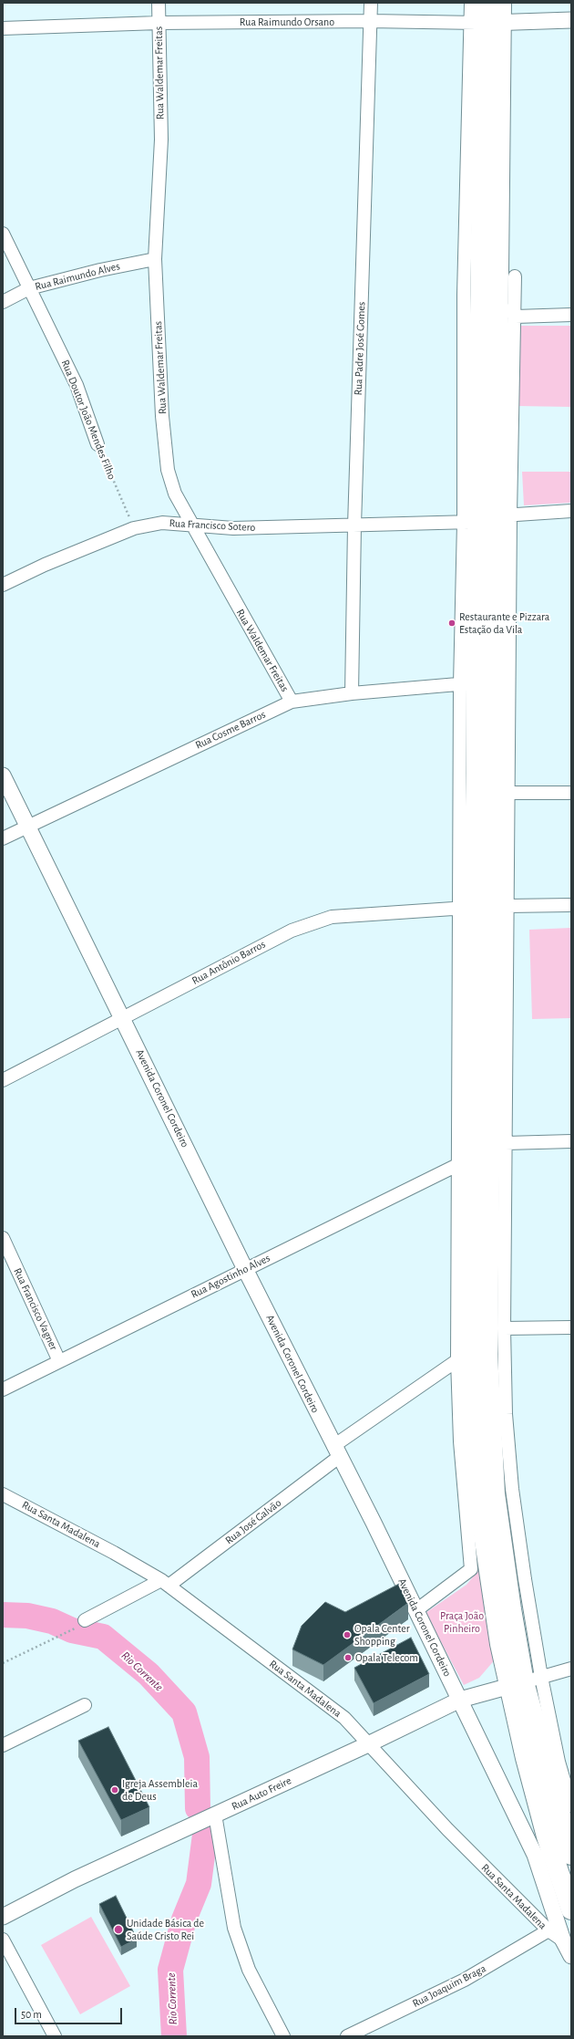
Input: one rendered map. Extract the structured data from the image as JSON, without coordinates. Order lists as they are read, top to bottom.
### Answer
{
  "streets": {
    "street": [
      "Rua Raimundo Orsano",
      "Rua Waldemar Freitas",
      "Rua Raimundo Alves",
      "Rua Padre José Gomes",
      "Rua Doutor João Mendes Filho",
      "Rua Francisco Sotero",
      "Rua Cosme Barros",
      "Rua Antônio Barros",
      "Avenida Coronel Cordeiro",
      "Rua Agostinho Alves",
      "Rua Francisco Vagner",
      "Rua José Galvão",
      "Rua Santa Madalena",
      "Rua Auto Freire",
      "Rua Joaquim Braga"
    ]
  },
  "crossings": [
    ["Rua Raimundo Orsano", "Rua Waldemar Freitas"],
    ["Rua Raimundo Orsano", "Rua Padre José Gomes"],
    ["Rua Waldemar Freitas", "Rua Raimundo Alves"],
    ["Rua Waldemar Freitas", "Rua Francisco Sotero"],
    ["Rua Waldemar Freitas", "Rua Cosme Barros"],
    ["Rua Raimundo Alves", "Rua Doutor João Mendes Filho"],
    ["Rua Padre José Gomes", "Rua Francisco Sotero"],
    ["Rua Padre José Gomes", "Rua Cosme Barros"],
    ["Rua Doutor João Mendes Filho", "Rua Francisco Sotero"],
    ["Rua Cosme Barros", "Avenida Coronel Cordeiro"],
    ["Rua Antônio Barros", "Avenida Coronel Cordeiro"],
    ["Avenida Coronel Cordeiro", "Rua Agostinho Alves"],
    ["Avenida Coronel Cordeiro", "Rua José Galvão"],
    ["Avenida Coronel Cordeiro", "Rua Santa Madalena"],
    ["Avenida Coronel Cordeiro", "Rua Auto Freire"],
    ["Rua Agostinho Alves", "Rua Francisco Vagner"],
    ["Rua José Galvão", "Rua Santa Madalena"],
    ["Rua Santa Madalena", "Rua Auto Freire"],
    ["Rua Santa Madalena", "Rua Joaquim Braga"]
  ],
  "water": ["Rio Corrente"],
  "parks": ["Praça João Pinheiro"],
  "places": [
    "Restaurante e Pizzara Estação da Vila",
    "Opala Center Shopping",
    "Opala Telecom",
    "Igreja Assembleia de Deus",
    "Unidade Básica de Saúde Cristo Rei"
  ],
  "scale_bar": "50 m"
}
